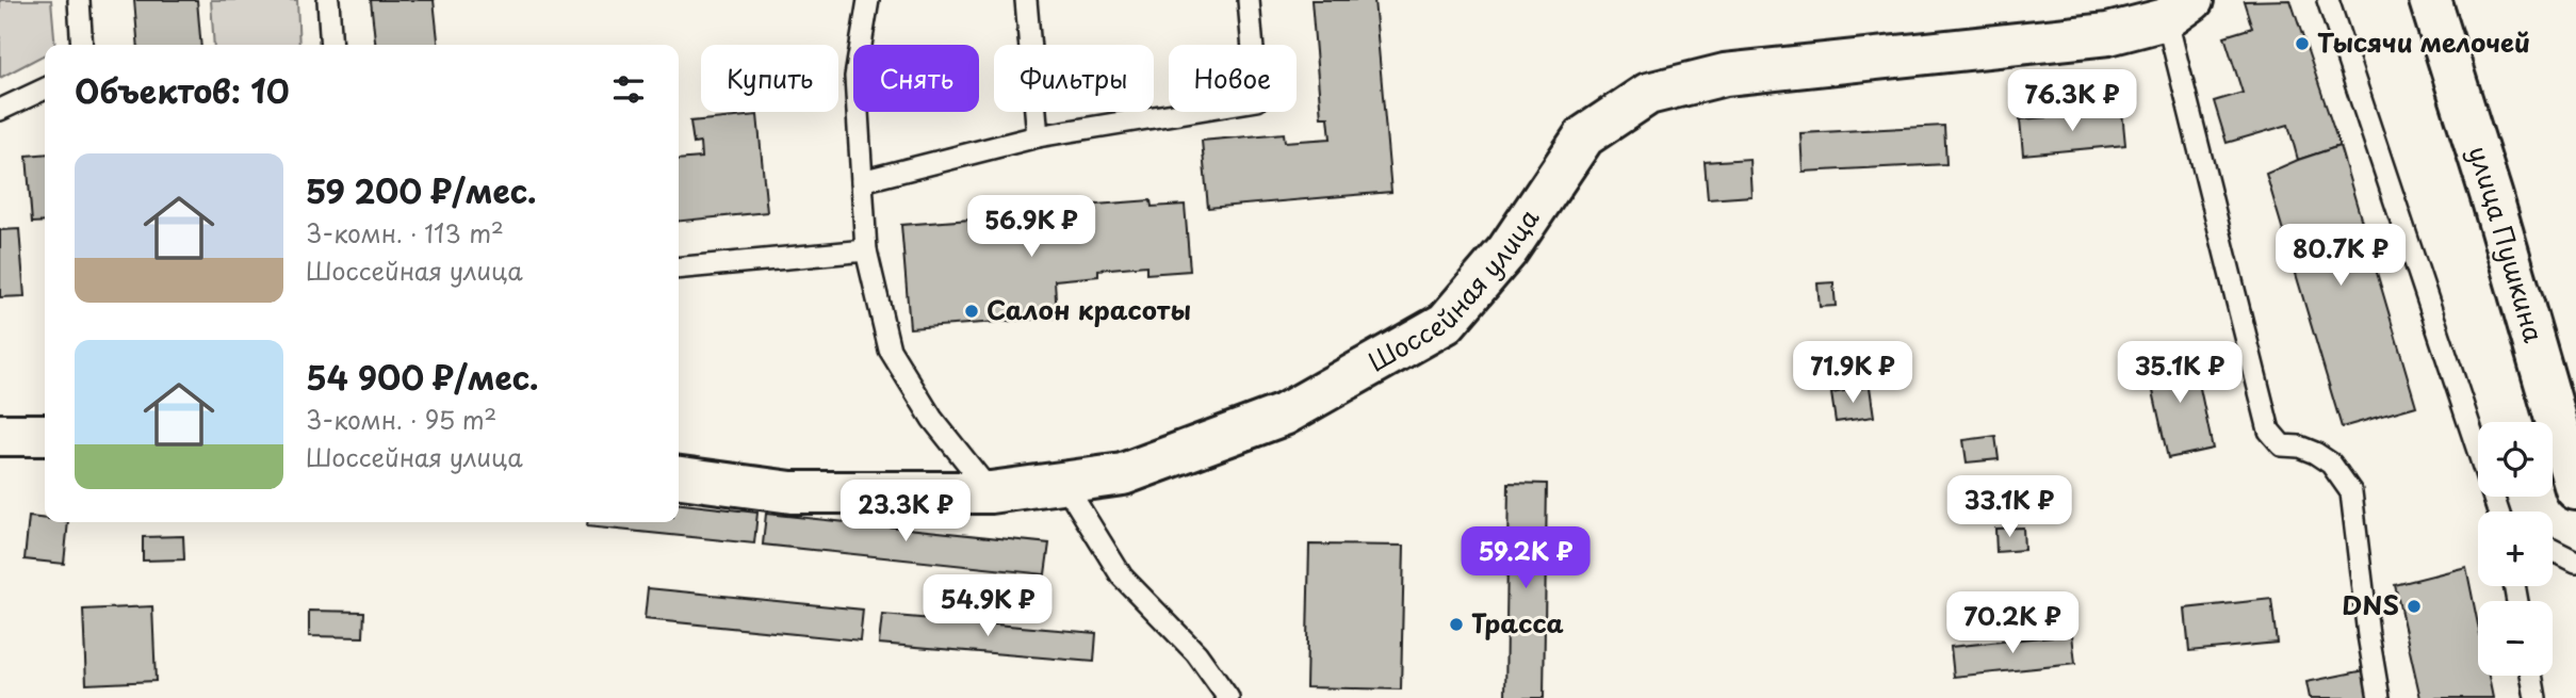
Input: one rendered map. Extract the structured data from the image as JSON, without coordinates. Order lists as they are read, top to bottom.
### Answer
{
  "streets": {
    "street": ["улица Пушкина", "Шоссейная улица"]
  },
  "places": [
    "Тысячи мелочей",
    "Салон красоты",
    "DNS",
    "Трасса"
  ],
  "page": {
    "chip": [
      "Купить",
      "Снять",
      "Фильтры",
      "Новое"
    ],
    "heading": "Объектов: 10",
    "price": [
      "76.3K ₽",
      "56.9K ₽",
      "80.7K ₽",
      "71.9K ₽",
      "35.1K ₽",
      "33.1K ₽",
      "23.3K ₽",
      "59.2K ₽",
      "54.9K ₽",
      "70.2K ₽"
    ],
    "list": [
      {
        "name": "59 200 ₽/мес.",
        "note": "3-комн. · 113 m² · Шоссейная улица"
      },
      {
        "name": "54 900 ₽/мес.",
        "note": "3-комн. · 95 m² · Шоссейная улица"
      }
    ],
    "map_buttons": ["+", "−"]
  }
}
